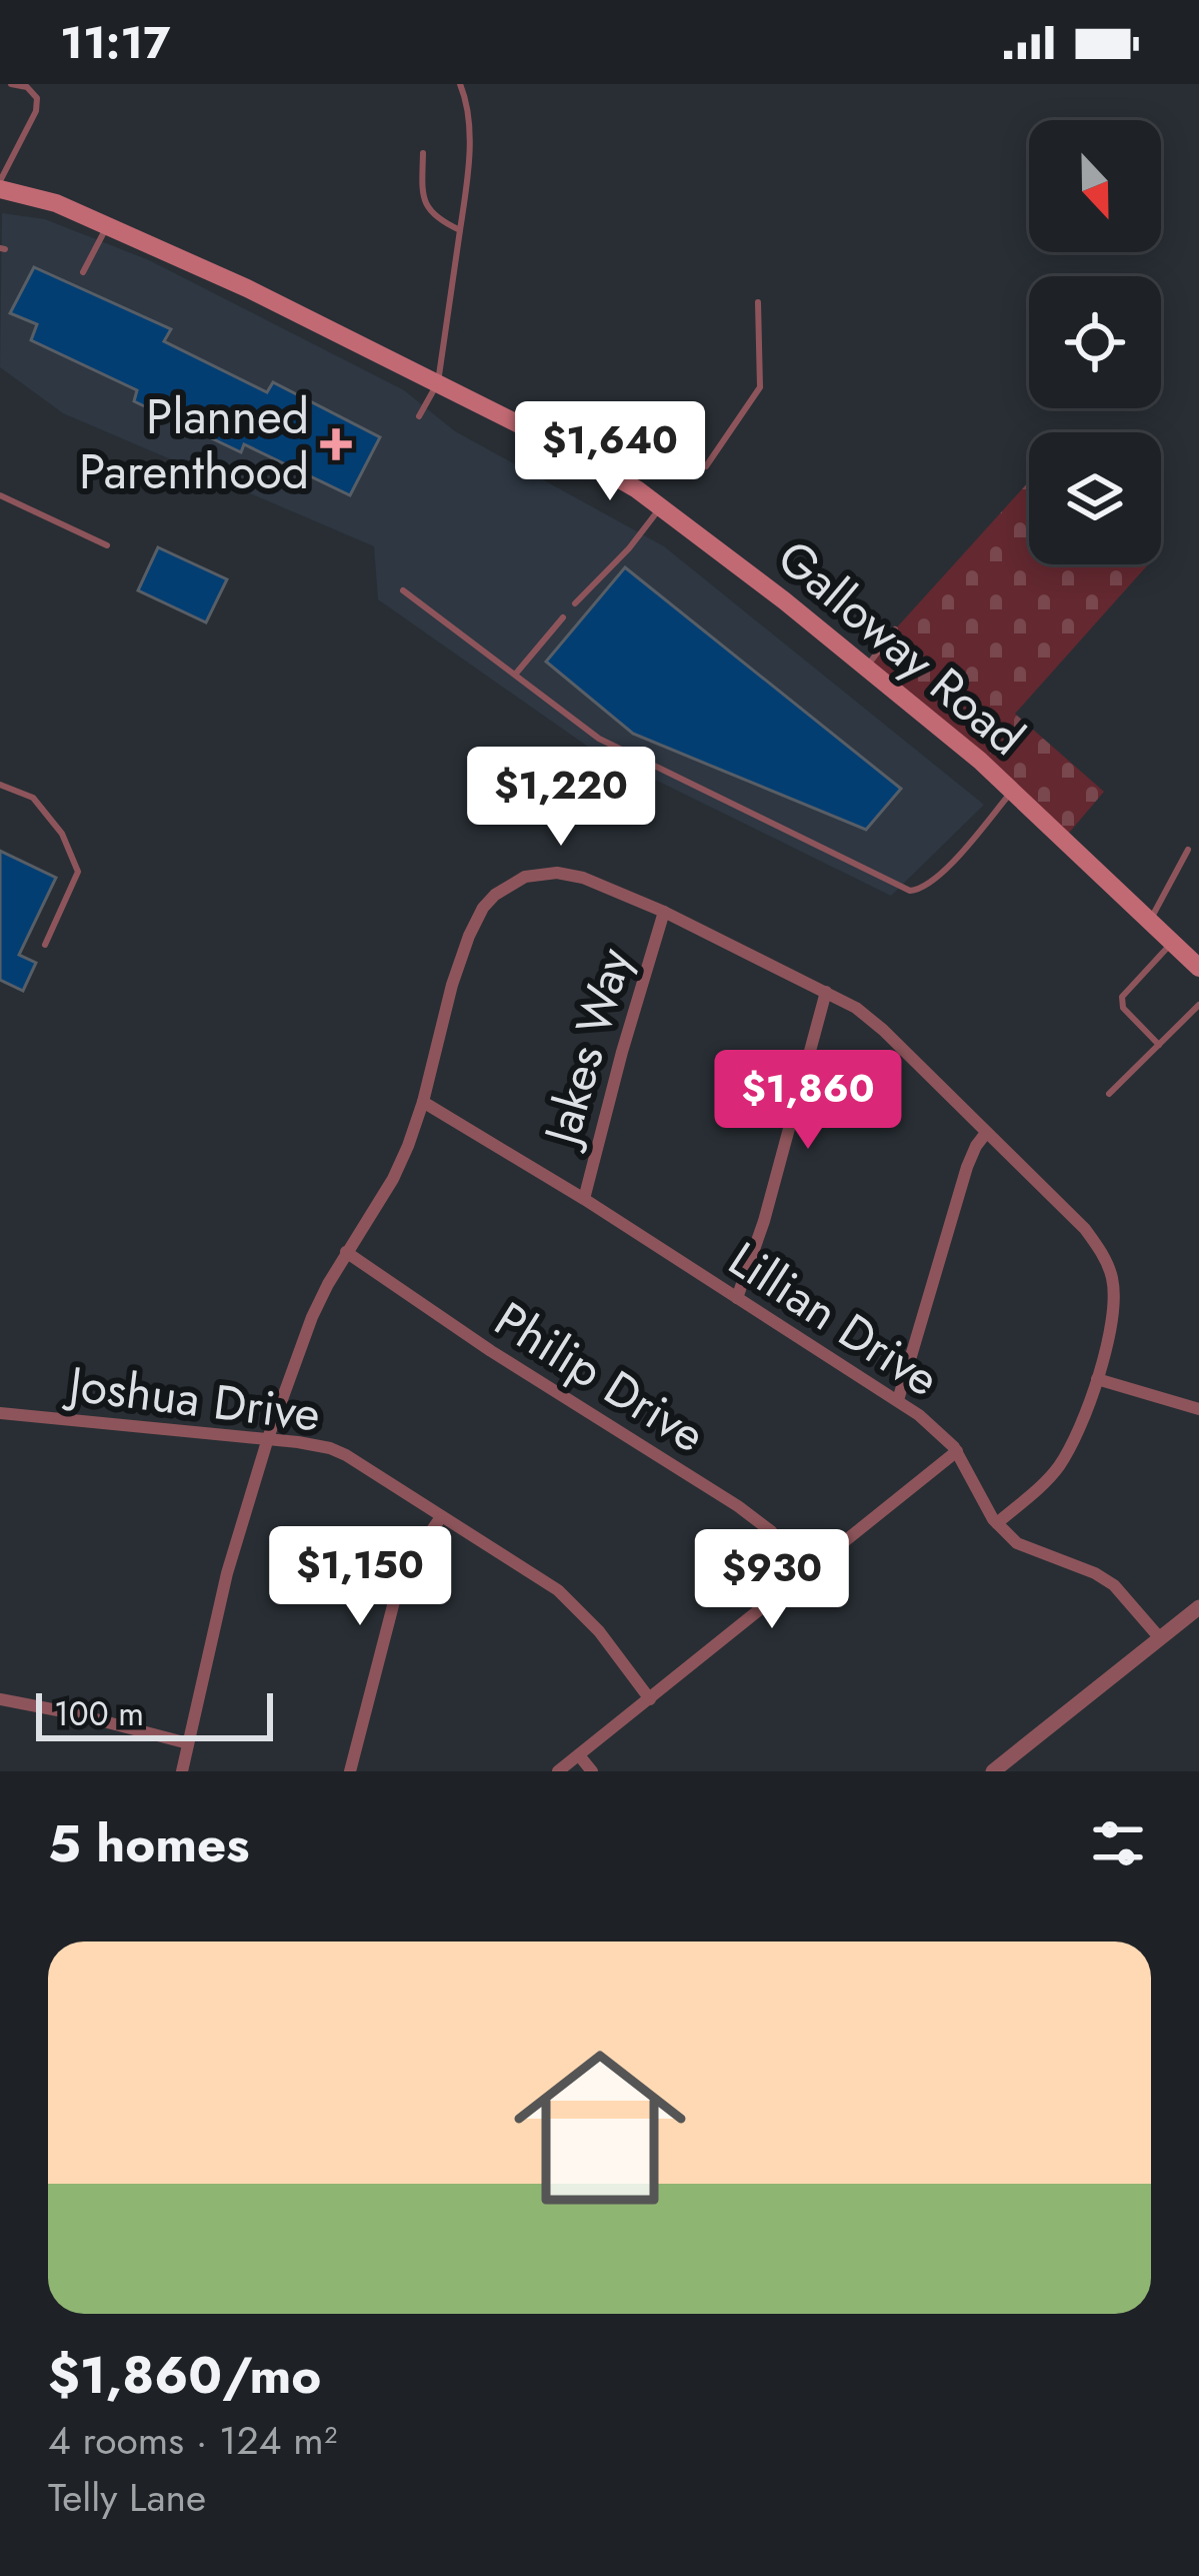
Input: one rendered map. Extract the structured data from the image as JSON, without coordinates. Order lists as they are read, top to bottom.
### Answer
{
  "streets": {
    "main road": ["Galloway Road"],
    "street": [
      "Jakes Way",
      "Lillian Drive",
      "Philip Drive",
      "Joshua Drive"
    ]
  },
  "crossings": [
    ["Jakes Way", "Lillian Drive"]
  ],
  "places": {
    "health": ["Planned Parenthood"]
  },
  "scale_bar": "100 m",
  "north": "bottom",
  "page": {
    "status": "11:17",
    "price": [
      "$1,640",
      "$1,220",
      "$1,860",
      "$1,150",
      "$930"
    ],
    "scale": "100 m",
    "heading": "5 homes",
    "list": [
      {
        "name": "$1,860/mo",
        "note": "4 rooms · 124 m² · Telly Lane"
      }
    ]
  }
}
